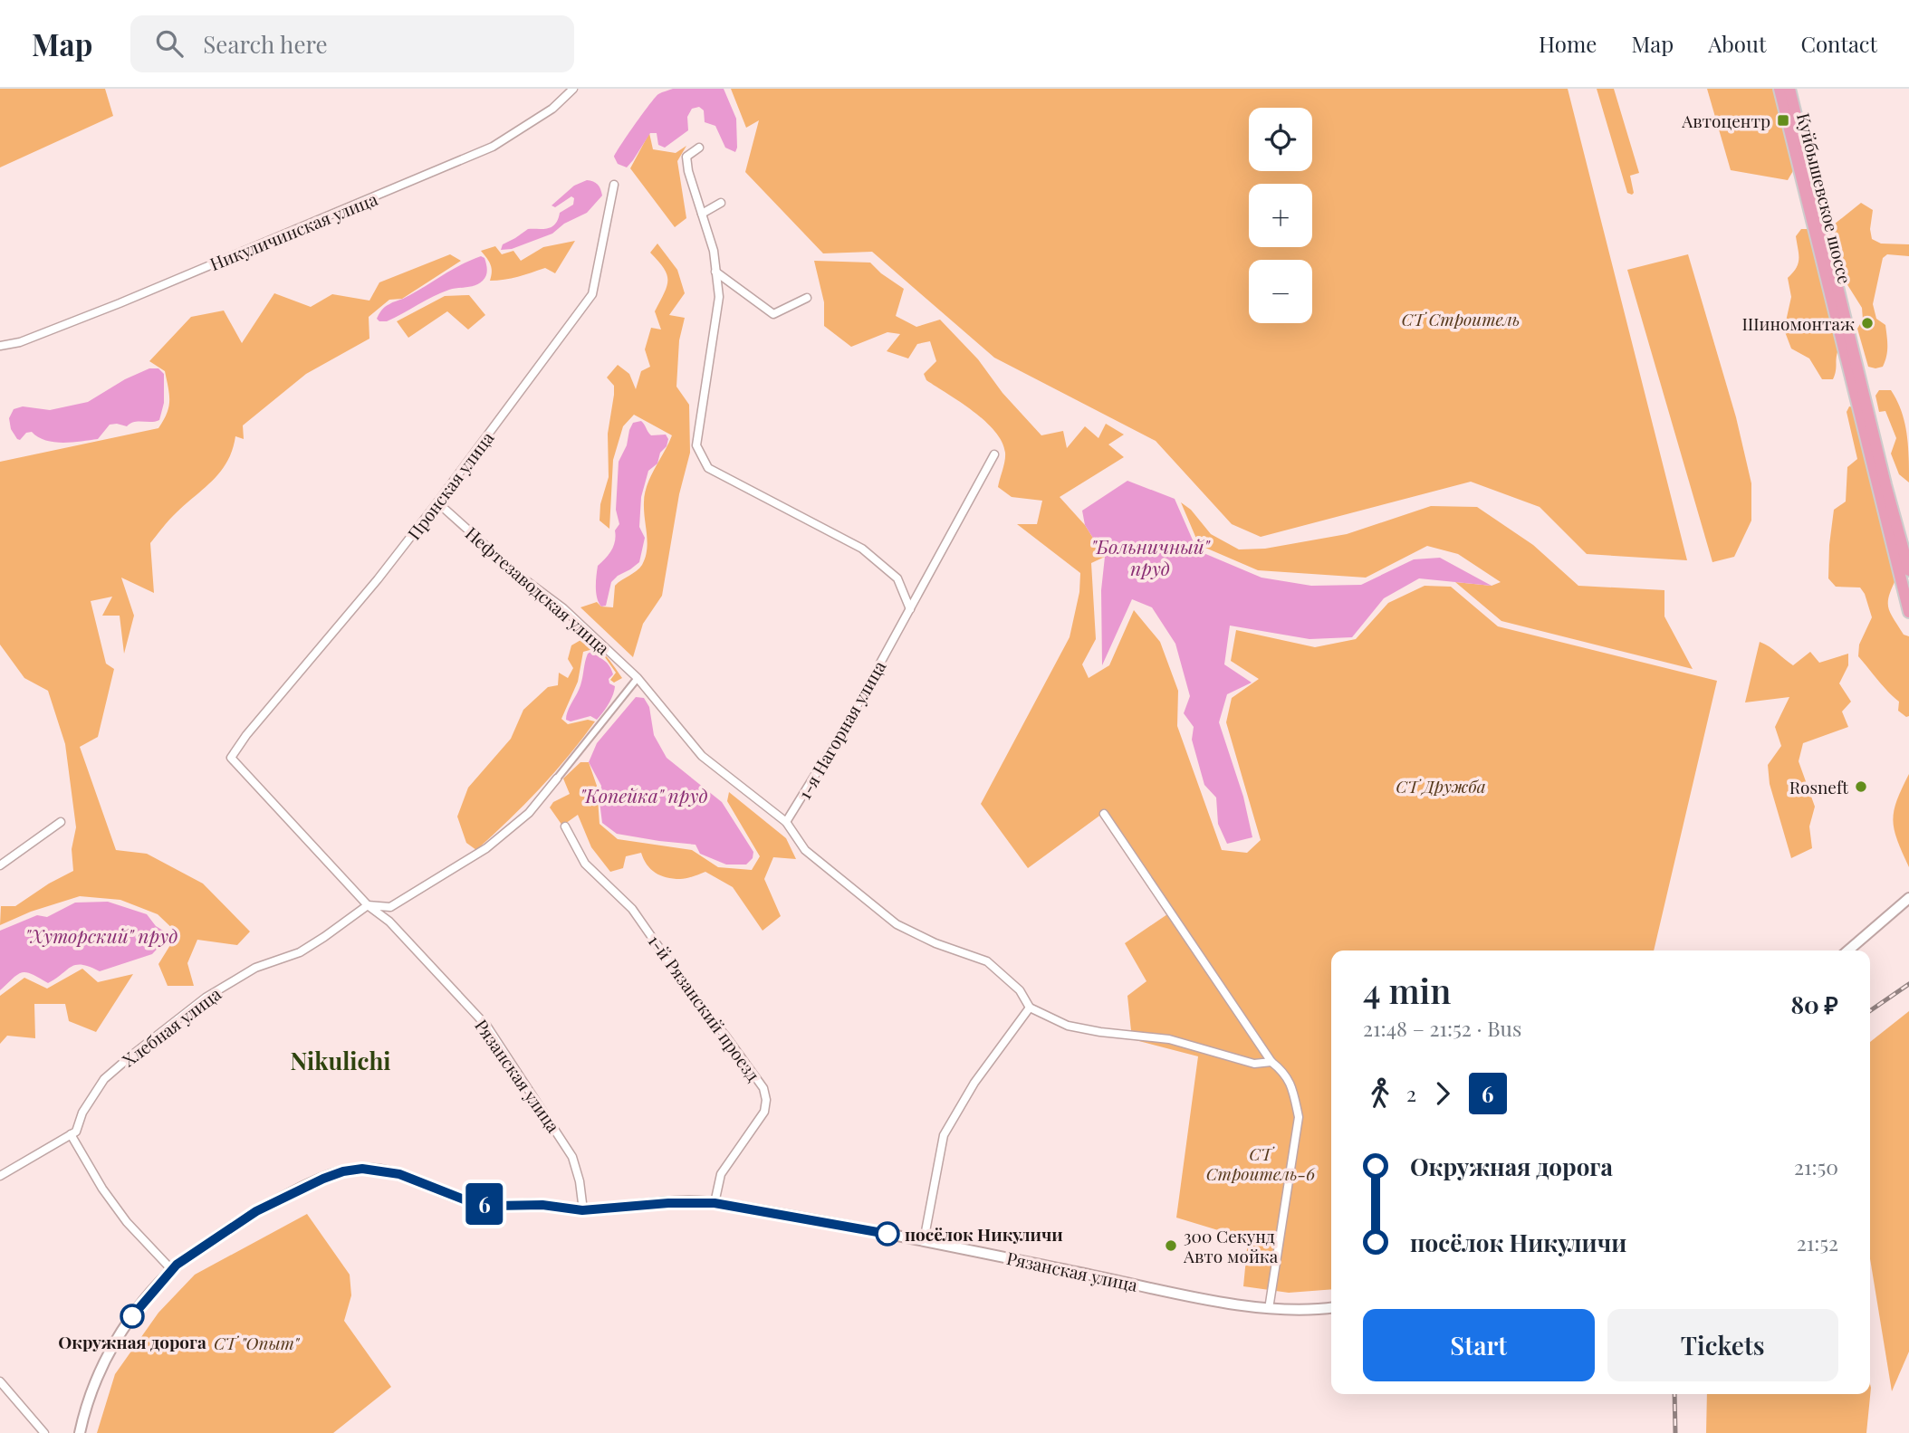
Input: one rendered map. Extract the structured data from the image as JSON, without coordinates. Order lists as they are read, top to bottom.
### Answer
{
  "streets": {
    "main road": ["Куйбышевское шоссе"],
    "street": [
      "Никуличинская улица",
      "Пронская улица",
      "Нефтезаводская улица",
      "1-я Нагорная улица",
      "1-й Рязанский проезд",
      "Хлебная улица",
      "Рязанская улица"
    ]
  },
  "crossings": [
    ["Пронская улица", "Нефтезаводская улица"],
    ["Пронская улица", "Рязанская улица"],
    ["1-й Рязанский проезд", "Рязанская улица"],
    ["Хлебная улица", "Рязанская улица"]
  ],
  "districts": ["Nikulichi"],
  "water": ["\"Больничный\" пруд", "\"Копейка\" пруд", "\"Хуторский\" пруд"],
  "parks": [
    "СТ Строитель",
    "СТ Дружба",
    "СТ Строитель-6",
    "СТ \"Опыт\""
  ],
  "places": {
    "transit": ["Автоцентр"],
    "other": [
      "Шиномонтаж",
      "Rosneft",
      "посёлок Никуличи",
      "300 Секунд Авто мойка",
      "Окружная дорога"
    ]
  },
  "lines": ["bus line 6"],
  "page": {
    "header": "Map",
    "search": "Search here",
    "nav": [
      "Home",
      "Map",
      "About",
      "Contact"
    ],
    "on_map": "6",
    "map_buttons": ["+", "−"],
    "heading": ["4 min", "21:48 – 21:52 · Bus", "80 ₽"],
    "legs": ["2", "6"],
    "list": [
      {
        "name": "Окружная дорога",
        "value": "21:50"
      },
      {
        "name": "посёлок Никуличи",
        "value": "21:52"
      }
    ],
    "buttons": ["Start", "Tickets"]
  }
}
